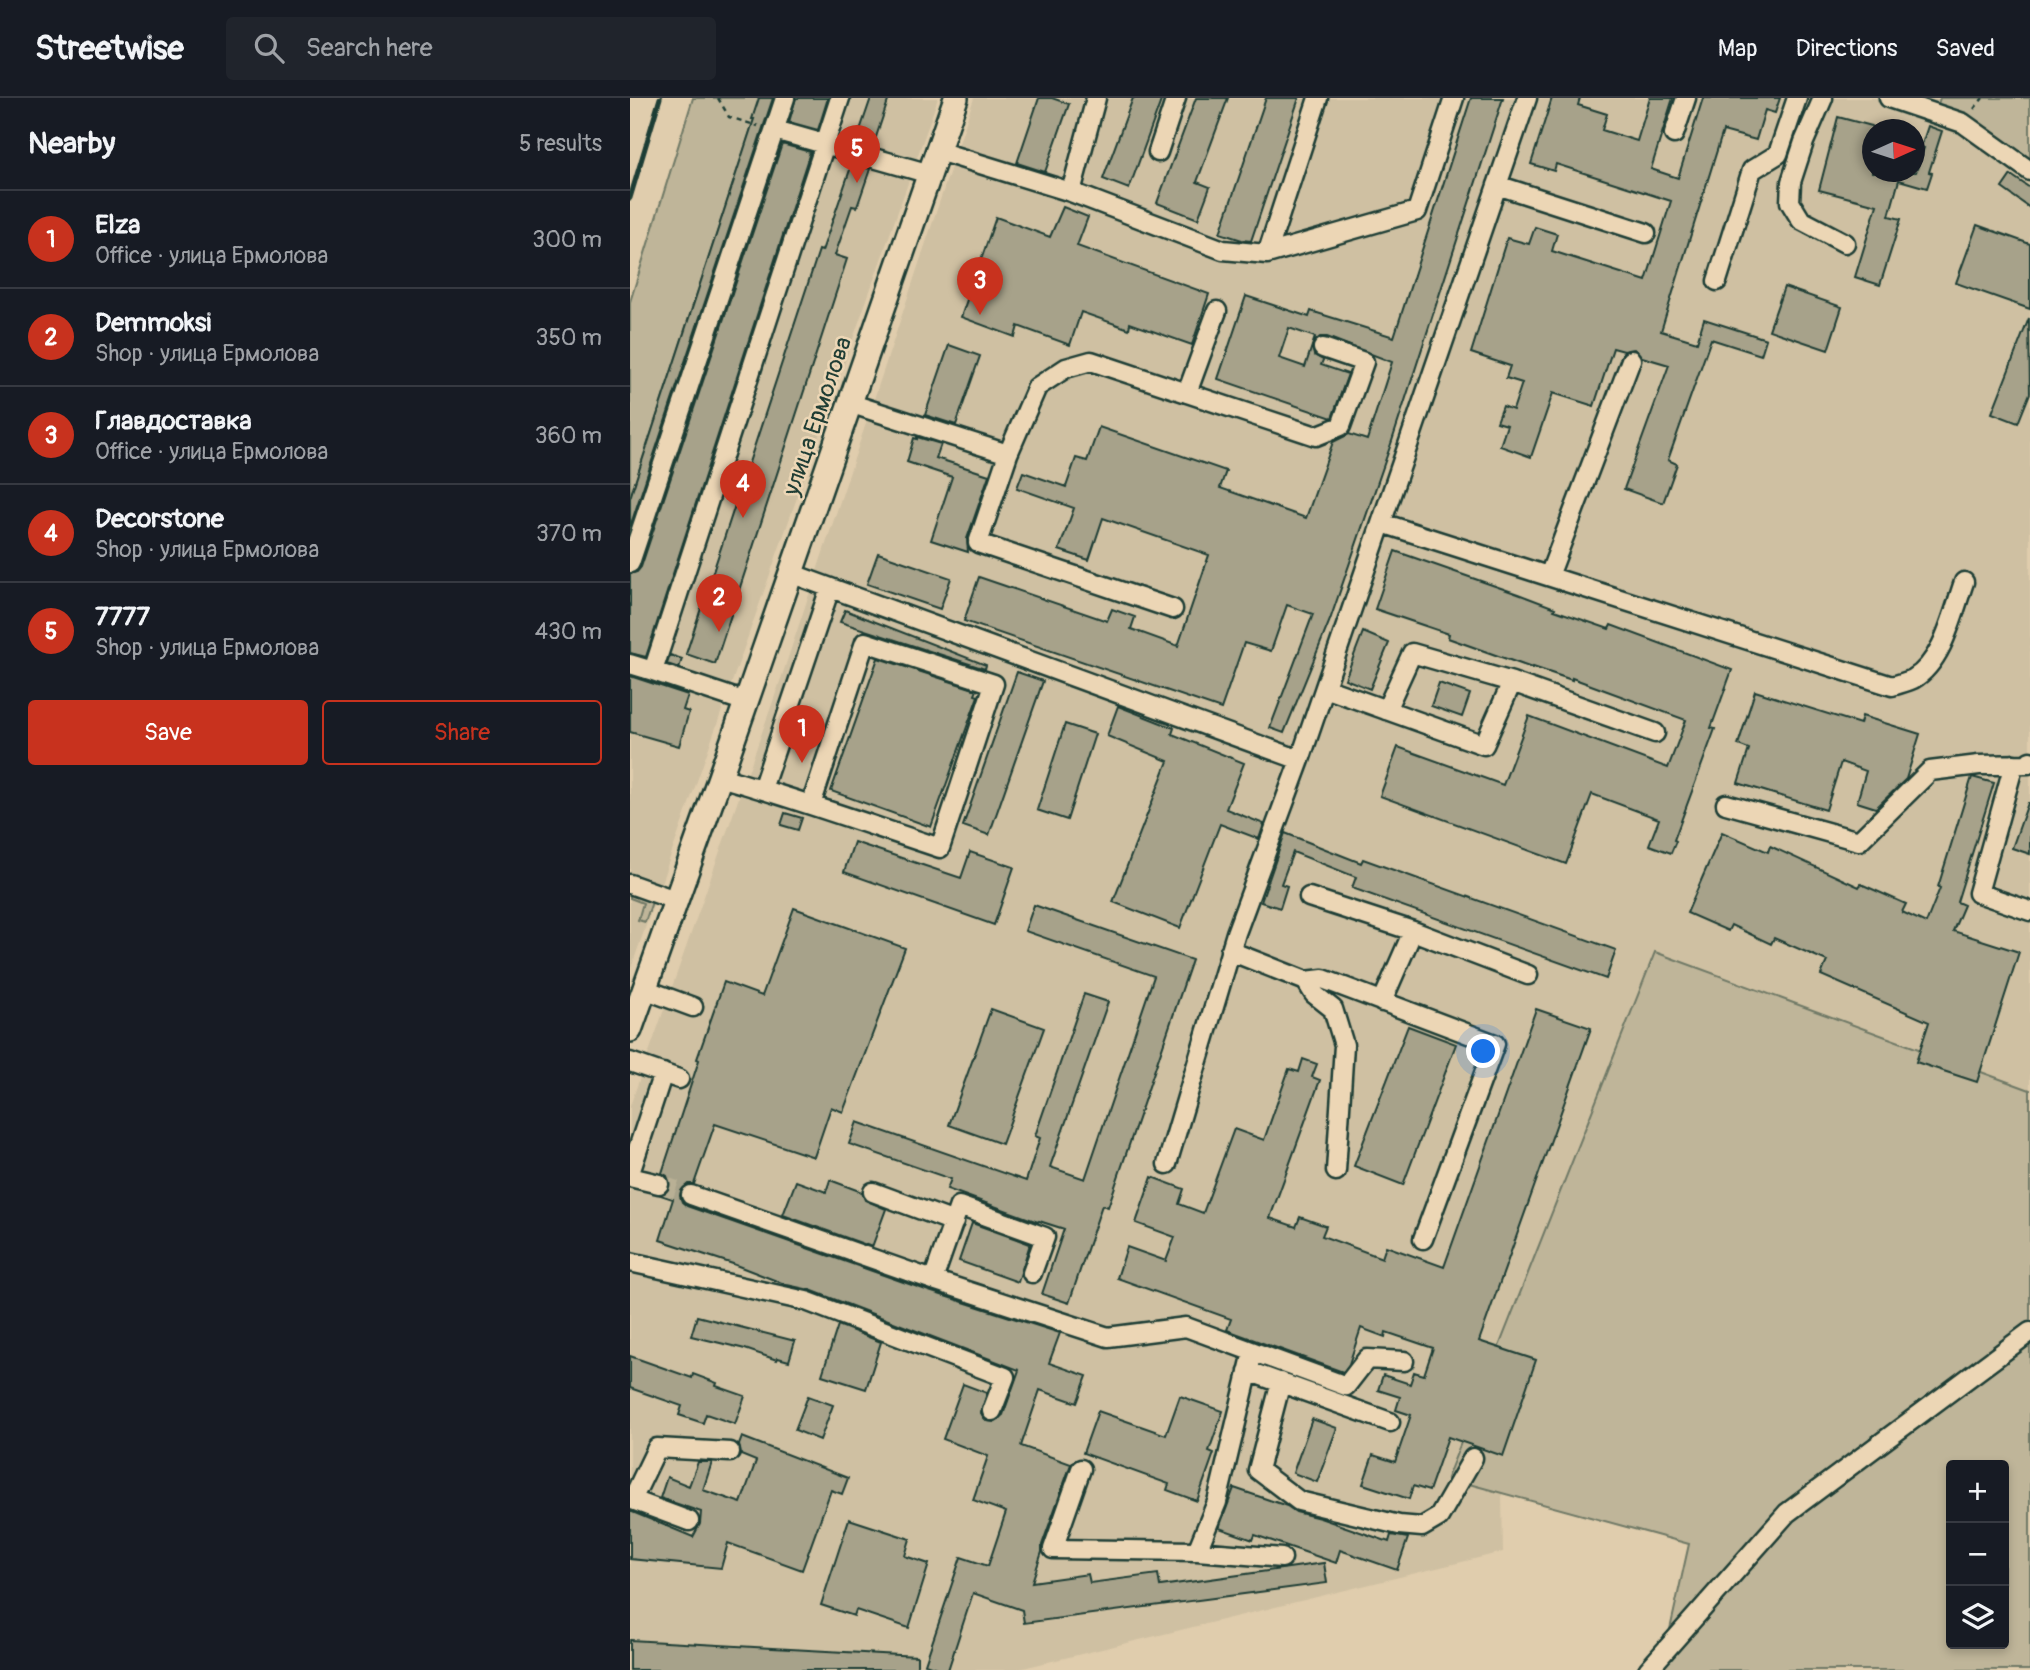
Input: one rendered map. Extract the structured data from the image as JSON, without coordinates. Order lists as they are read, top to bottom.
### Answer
{
  "streets": {
    "main road": ["улица Ермолова"]
  },
  "north": "right",
  "page": {
    "header": "Streetwise",
    "search": "Search here",
    "nav": ["Map", "Directions", "Saved"],
    "heading": ["Nearby", "5 results"],
    "pins": [
      "5",
      "3",
      "4",
      "2",
      "1"
    ],
    "list": [
      {
        "mark": "1",
        "name": "Elza",
        "note": "Office · улица Ермолова",
        "value": "300 m"
      },
      {
        "mark": "2",
        "name": "Demmoksi",
        "note": "Shop · улица Ермолова",
        "value": "350 m"
      },
      {
        "mark": "3",
        "name": "Главдоставка",
        "note": "Office · улица Ермолова",
        "value": "360 m"
      },
      {
        "mark": "4",
        "name": "Decorstone",
        "note": "Shop · улица Ермолова",
        "value": "370 m"
      },
      {
        "mark": "5",
        "name": "7777",
        "note": "Shop · улица Ермолова",
        "value": "430 m"
      }
    ],
    "buttons": ["Save", "Share"],
    "map_buttons": ["+", "−"]
  }
}
